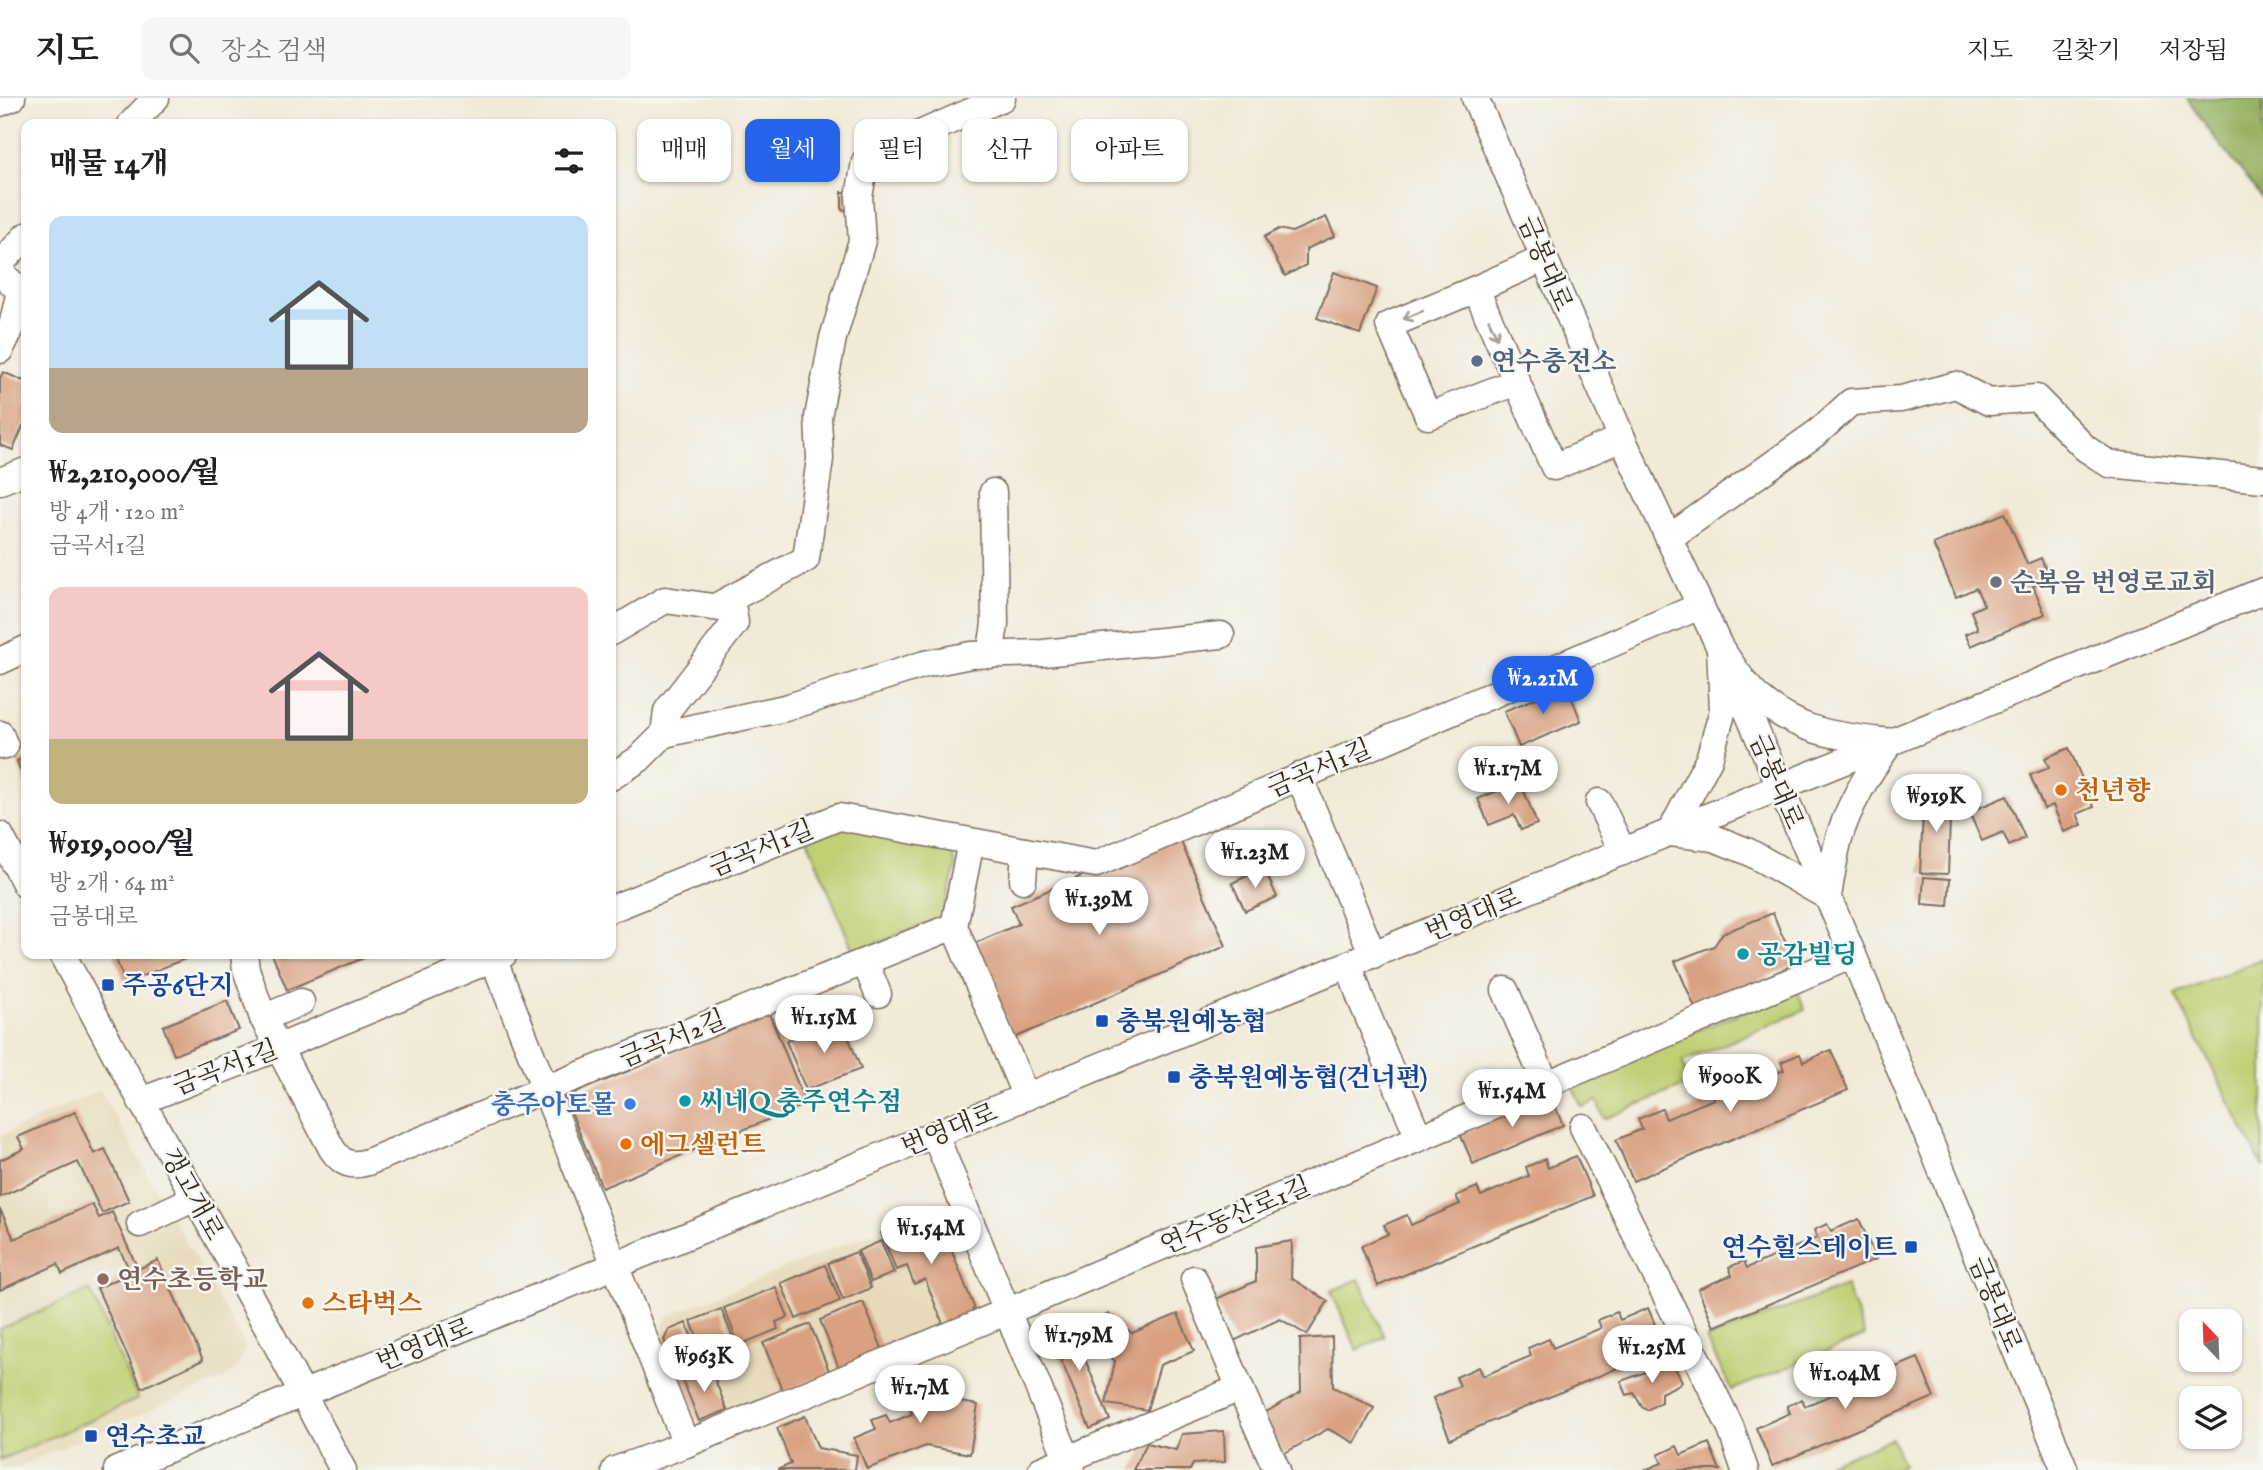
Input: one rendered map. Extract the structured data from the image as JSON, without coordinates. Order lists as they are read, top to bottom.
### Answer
{
  "streets": {
    "street": [
      "금봉대로",
      "금곡서1길",
      "번영대로",
      "금곡서2길",
      "갱고개로",
      "연수동산로1길"
    ]
  },
  "crossings": [
    ["금봉대로", "금곡서1길"],
    ["금봉대로", "번영대로"],
    ["금봉대로", "연수동산로1길"],
    ["금곡서1길", "금곡서2길"],
    ["금곡서1길", "갱고개로"],
    ["번영대로", "갱고개로"]
  ],
  "places": {
    "other": [
      "연수충전소",
      "순복음 번영로교회",
      "천년향",
      "공감빌딩",
      "씨네Q 충주연수점",
      "충주아토몰",
      "에그셀런트",
      "연수초등학교",
      "스타벅스"
    ],
    "transit": [
      "주공6단지",
      "충북원예농협",
      "충북원예농협(건너편)",
      "연수힐스테이트",
      "연수초교"
    ]
  },
  "north": "top left",
  "page": {
    "header": "지도",
    "search": "장소 검색",
    "nav": ["지도", "길찾기", "저장됨"],
    "chip": [
      "매매",
      "월세",
      "필터",
      "신규",
      "아파트"
    ],
    "heading": "매물 14개",
    "list": [
      {
        "name": "₩2,210,000/월",
        "note": "방 4개 · 120 m² · 금곡서1길"
      },
      {
        "name": "₩919,000/월",
        "note": "방 2개 · 64 m² · 금봉대로"
      }
    ],
    "price": [
      "₩2.21M",
      "₩1.17M",
      "₩919K",
      "₩1.23M",
      "₩1.39M",
      "₩1.15M",
      "₩900K",
      "₩1.54M",
      "₩1.54M",
      "₩1.79M",
      "₩1.25M",
      "₩963K",
      "₩1.04M",
      "₩1.7M"
    ]
  }
}
